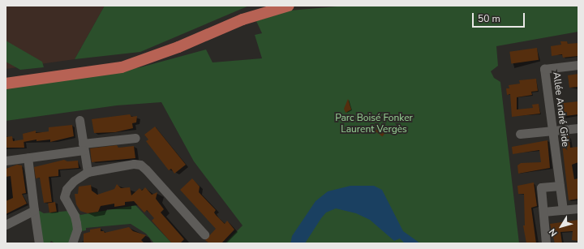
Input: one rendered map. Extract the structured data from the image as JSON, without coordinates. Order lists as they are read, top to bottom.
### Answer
{
  "streets": {
    "street": ["Allée André Gide"]
  },
  "parks": ["Parc Boisé Fonker Laurent Vergès"],
  "scale_bar": "50 m",
  "north": "bottom left"
}
